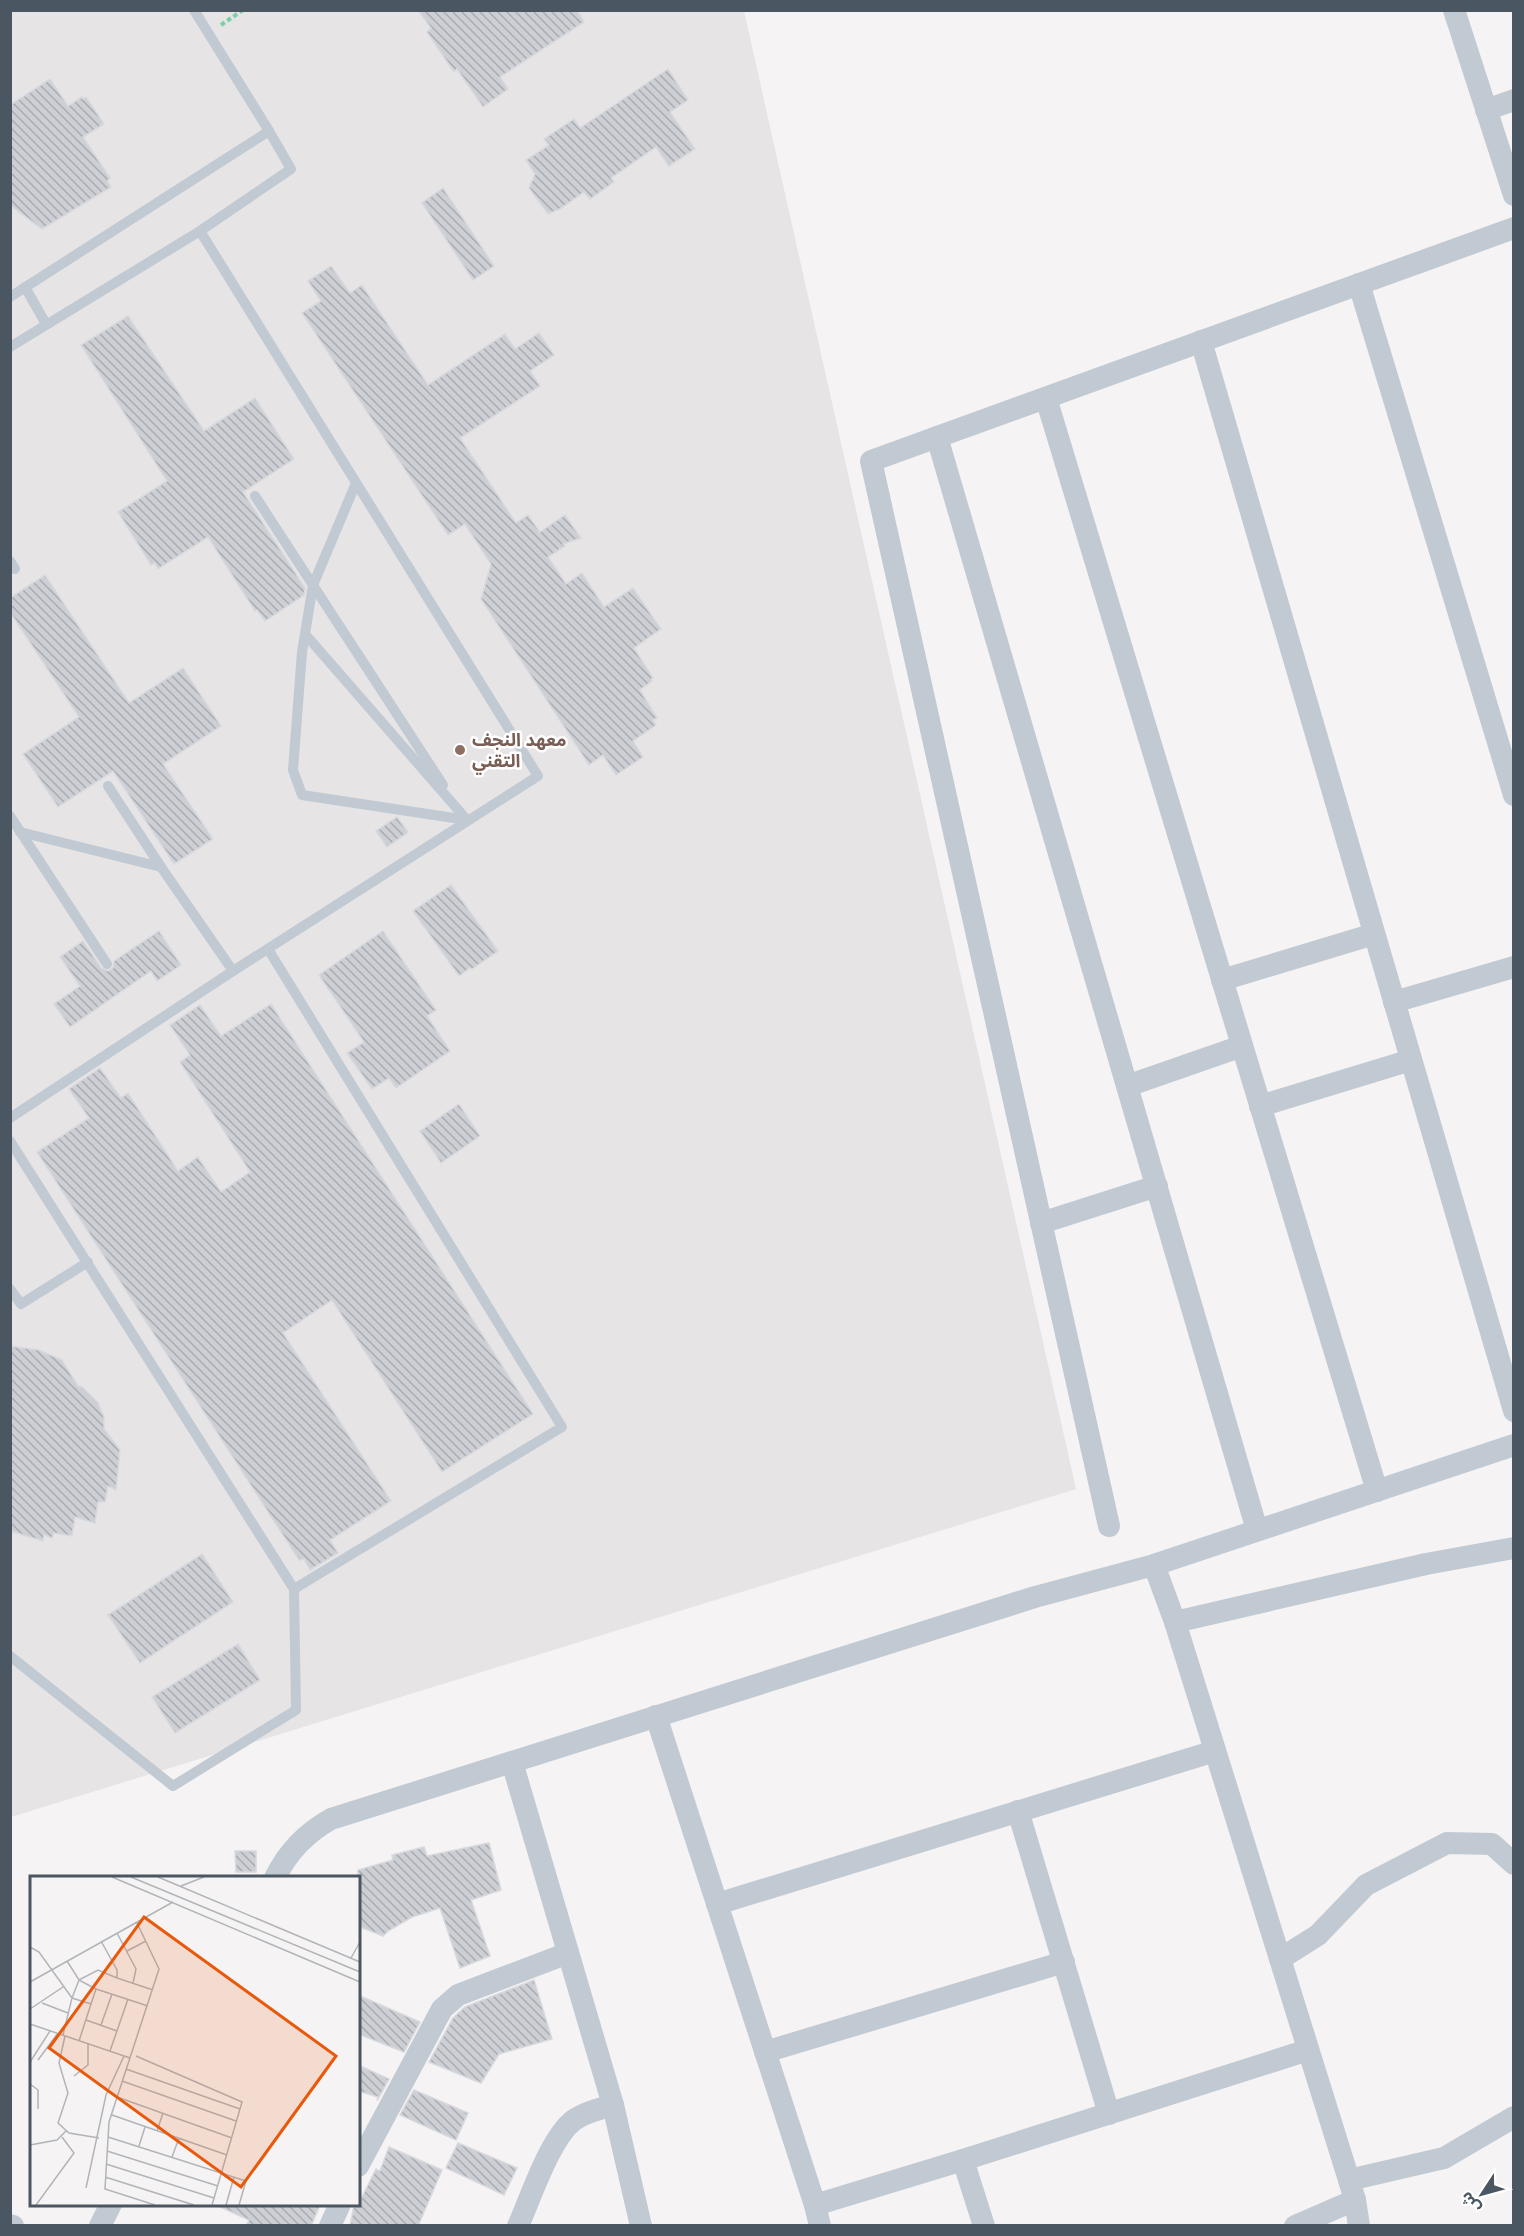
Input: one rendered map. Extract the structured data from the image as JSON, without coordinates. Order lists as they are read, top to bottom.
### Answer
{
  "places": ["معهد النجف التقني"],
  "north": "bottom left"
}
